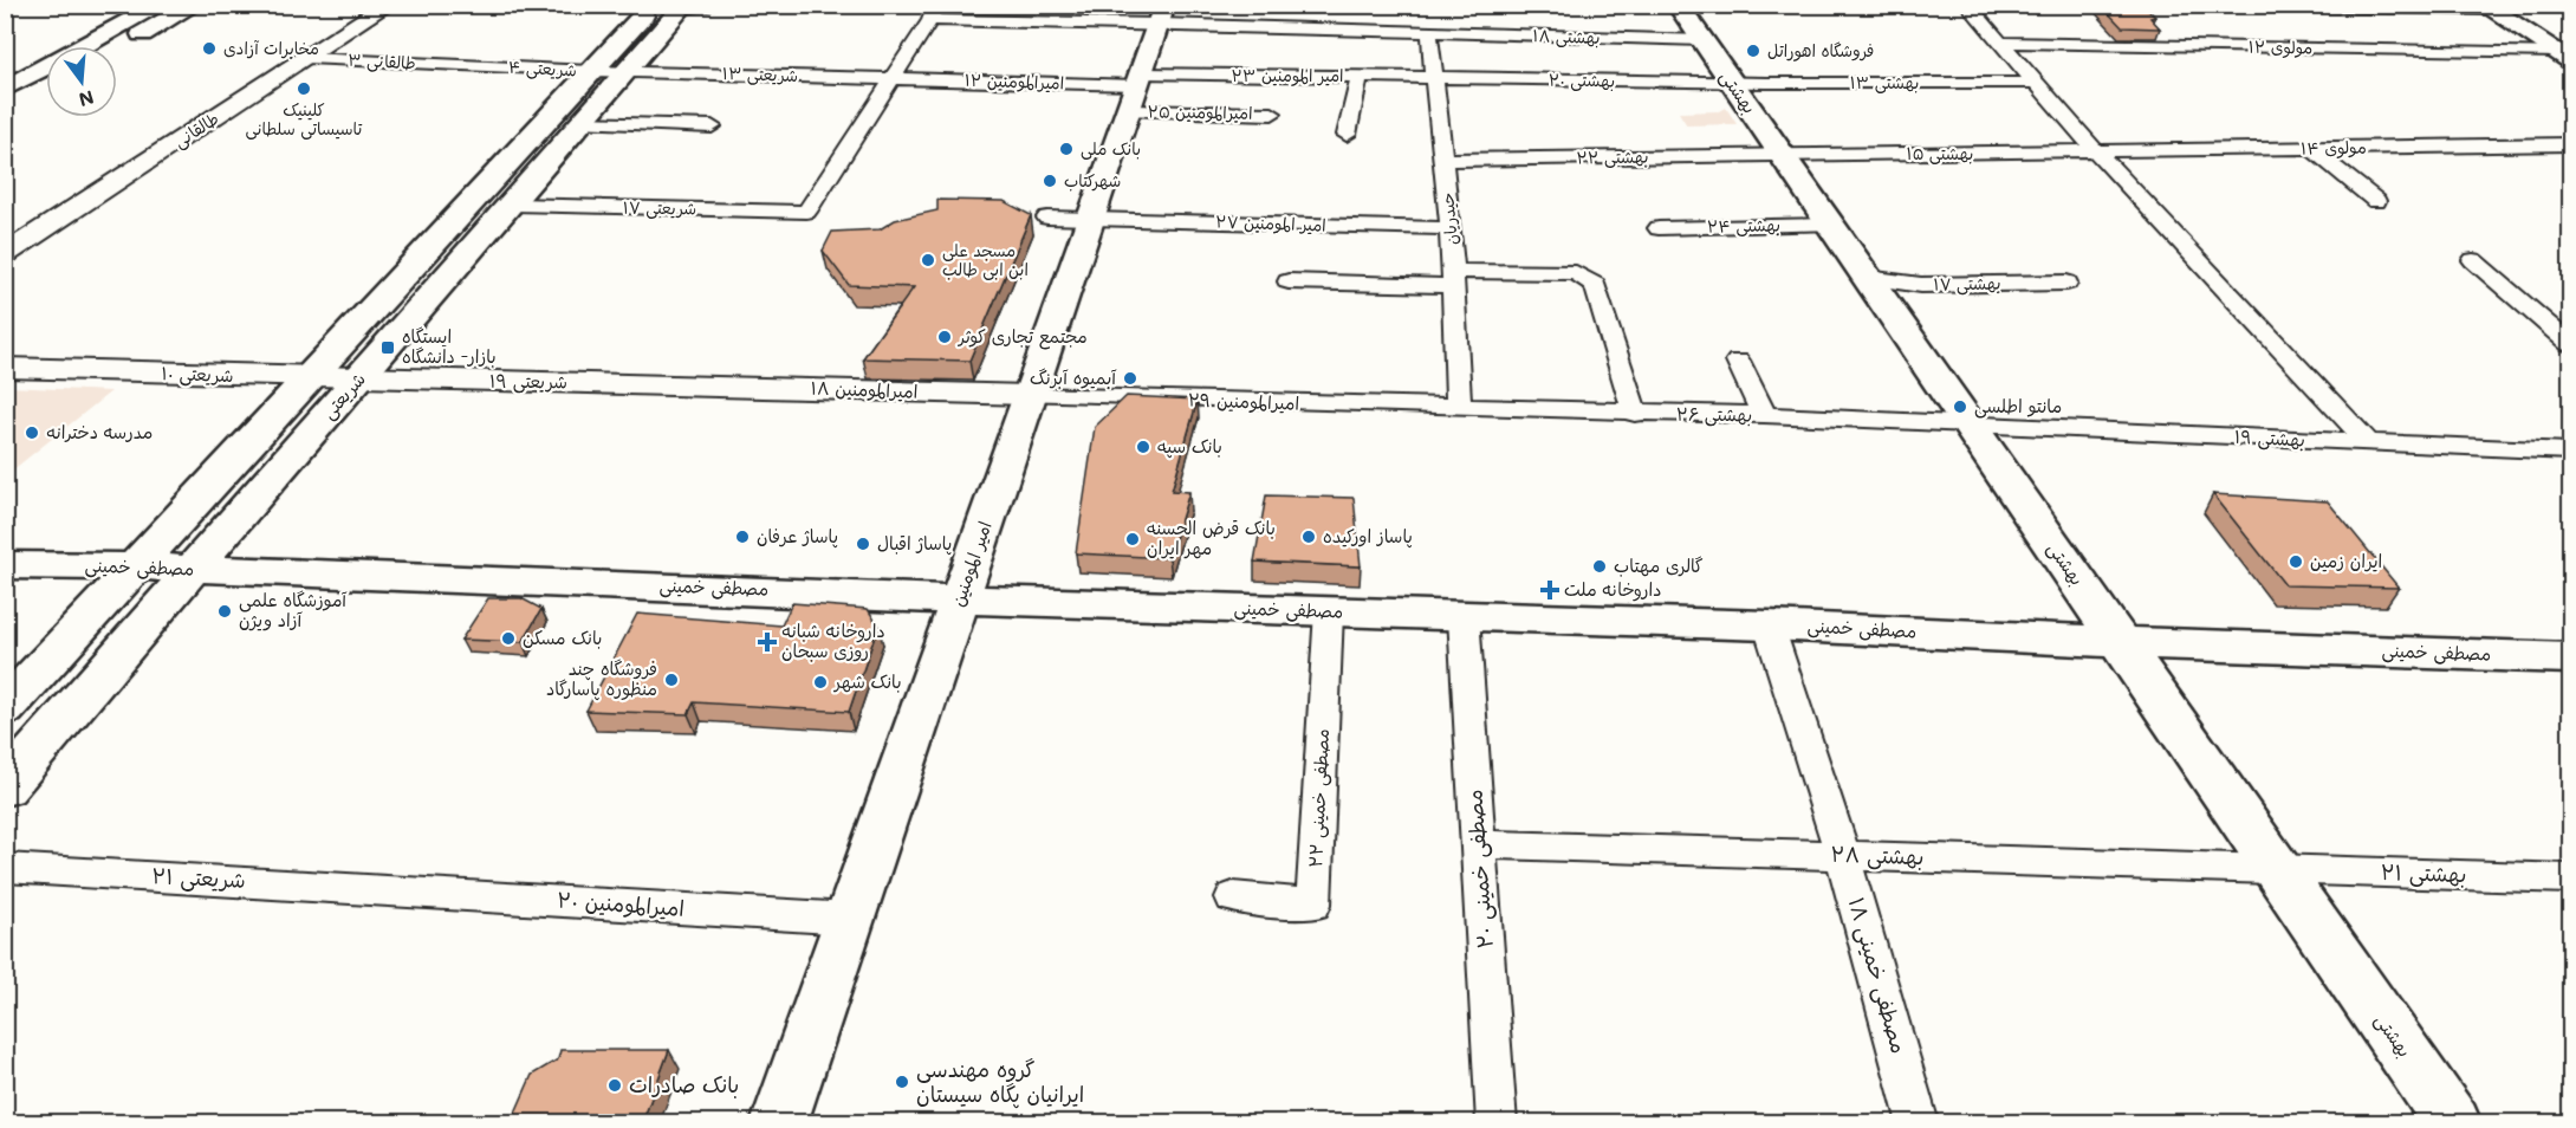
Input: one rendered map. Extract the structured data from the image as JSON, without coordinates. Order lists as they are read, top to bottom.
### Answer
{
  "streets": {
    "main road": [
      "بهشتی",
      "شریعتی",
      "امیر المومنین",
      "مصطفی خمینی"
    ],
    "street": [
      "بهشتی ۱۸",
      "مولوی ۱۲",
      "طالقانی ۳",
      "شریعتی ۴",
      "شریعتی ۱۳",
      "امیر المومنین ۲۳",
      "بهشتی ۲۰",
      "امیرالمومنین ۱۲",
      "بهشتی ۱۳",
      "امیرالمومنین ۲۵",
      "طالقانی",
      "مولوی ۱۴",
      "بهشتی ۱۵",
      "بهشتی ۲۲",
      "شریعتی ۱۷",
      "حیدریان",
      "امیر المومنین ۲۷",
      "بهشتی ۲۴",
      "بهشتی ۱۷",
      "شریعتی ۱۰",
      "شریعتی ۱۹",
      "امیرالمومنین ۱۸",
      "امیرالمومنین ۲۹",
      "بهشتی ۲۶",
      "بهشتی ۱۹",
      "مصطفی خمینی ۲۲",
      "بهشتی ۲۸",
      "مصطفی خمینی ۲۰",
      "بهشتی ۲۱",
      "شریعتی ۲۱",
      "امیرالمومنین ۲۰",
      "مصطفی خمینی ۱۸"
    ]
  },
  "crossings": [
    ["بهشتی ۱۸", "بهشتی"],
    ["بهشتی ۱۸", "حیدریان"],
    ["بهشتی ۱۸", "امیر المومنین"],
    ["طالقانی ۳", "شریعتی ۴"],
    ["طالقانی ۳", "طالقانی"],
    ["شریعتی ۴", "شریعتی ۱۳"],
    ["شریعتی ۴", "شریعتی"],
    ["شریعتی ۱۳", "امیرالمومنین ۱۲"],
    ["شریعتی ۱۳", "شریعتی ۱۷"],
    ["شریعتی ۱۳", "شریعتی"],
    ["امیر المومنین ۲۳", "بهشتی ۲۰"],
    ["امیر المومنین ۲۳", "امیرالمومنین ۱۲"],
    ["امیر المومنین ۲۳", "امیرالمومنین ۲۵"],
    ["امیر المومنین ۲۳", "حیدریان"],
    ["امیر المومنین ۲۳", "امیر المومنین"],
    ["بهشتی ۲۰", "بهشتی ۱۳"],
    ["بهشتی ۲۰", "بهشتی"],
    ["بهشتی ۲۰", "حیدریان"],
    ["امیرالمومنین ۱۲", "امیرالمومنین ۲۵"],
    ["امیرالمومنین ۱۲", "شریعتی ۱۷"],
    ["امیرالمومنین ۱۲", "امیر المومنین"],
    ["بهشتی ۱۳", "بهشتی"],
    ["بهشتی", "بهشتی ۱۵"],
    ["بهشتی", "بهشتی ۲۲"],
    ["بهشتی", "بهشتی ۲۴"],
    ["بهشتی", "بهشتی ۱۷"],
    ["بهشتی", "بهشتی ۲۶"],
    ["بهشتی", "بهشتی ۱۹"],
    ["بهشتی", "مصطفی خمینی"],
    ["بهشتی", "بهشتی ۲۸"],
    ["بهشتی", "بهشتی ۲۱"],
    ["امیرالمومنین ۲۵", "امیر المومنین"],
    ["مولوی ۱۴", "بهشتی ۱۵"],
    ["بهشتی ۱۵", "بهشتی ۲۲"],
    ["بهشتی ۲۲", "حیدریان"],
    ["شریعتی ۱۷", "شریعتی"],
    ["حیدریان", "امیر المومنین ۲۷"],
    ["حیدریان", "امیرالمومنین ۲۹"],
    ["حیدریان", "بهشتی ۲۶"],
    ["امیر المومنین ۲۷", "امیر المومنین"],
    ["شریعتی ۱۰", "شریعتی ۱۹"],
    ["شریعتی ۱۰", "شریعتی"],
    ["شریعتی ۱۹", "امیرالمومنین ۱۸"],
    ["شریعتی ۱۹", "شریعتی"],
    ["امیرالمومنین ۱۸", "امیرالمومنین ۲۹"],
    ["امیرالمومنین ۱۸", "امیر المومنین"],
    ["شریعتی", "مصطفی خمینی"],
    ["امیرالمومنین ۲۹", "بهشتی ۲۶"],
    ["امیرالمومنین ۲۹", "امیر المومنین"],
    ["بهشتی ۲۶", "بهشتی ۱۹"],
    ["امیر المومنین", "مصطفی خمینی"],
    ["امیر المومنین", "امیرالمومنین ۲۰"],
    ["مصطفی خمینی", "مصطفی خمینی ۲۲"],
    ["مصطفی خمینی", "مصطفی خمینی ۲۰"],
    ["مصطفی خمینی", "مصطفی خمینی ۱۸"],
    ["بهشتی ۲۸", "مصطفی خمینی ۲۰"],
    ["بهشتی ۲۸", "بهشتی ۲۱"],
    ["بهشتی ۲۸", "مصطفی خمینی ۱۸"],
    ["شریعتی ۲۱", "امیرالمومنین ۲۰"]
  ],
  "places": {
    "other": [
      "مخابرات آزادی",
      "فروشگاه اهوراتل",
      "کلینیک تاسیساتی سلطانی",
      "بانک ملی",
      "شهرکتاب",
      "مسجد علی ابن ابی طالب",
      "مجتمع تجاری کوثر",
      "آبمیوه آبرنگ",
      "مانتو اطلسی",
      "مدرسه دخترانه",
      "بانک سپه",
      "پاساژ عرفان",
      "پاساز اورکیده",
      "بانک قرض الحسنه مهر ایران",
      "پاساژ اقبال",
      "ایران زمین",
      "گالری مهتاب",
      "آموزشگاه علمی آزاد ویژن",
      "بانک مسکن",
      "فروشگاه چند منظوره پاسارگاد",
      "بانک شهر",
      "گروه مهندسی ایرانیان پگاه سیستان",
      "بانک صادرات"
    ],
    "transit": ["ایستگاه بازار- دانشگاه"],
    "health": ["داروخانه ملت", "داروخانه شبانه روزی سبحان"]
  },
  "north": "bottom"
}
